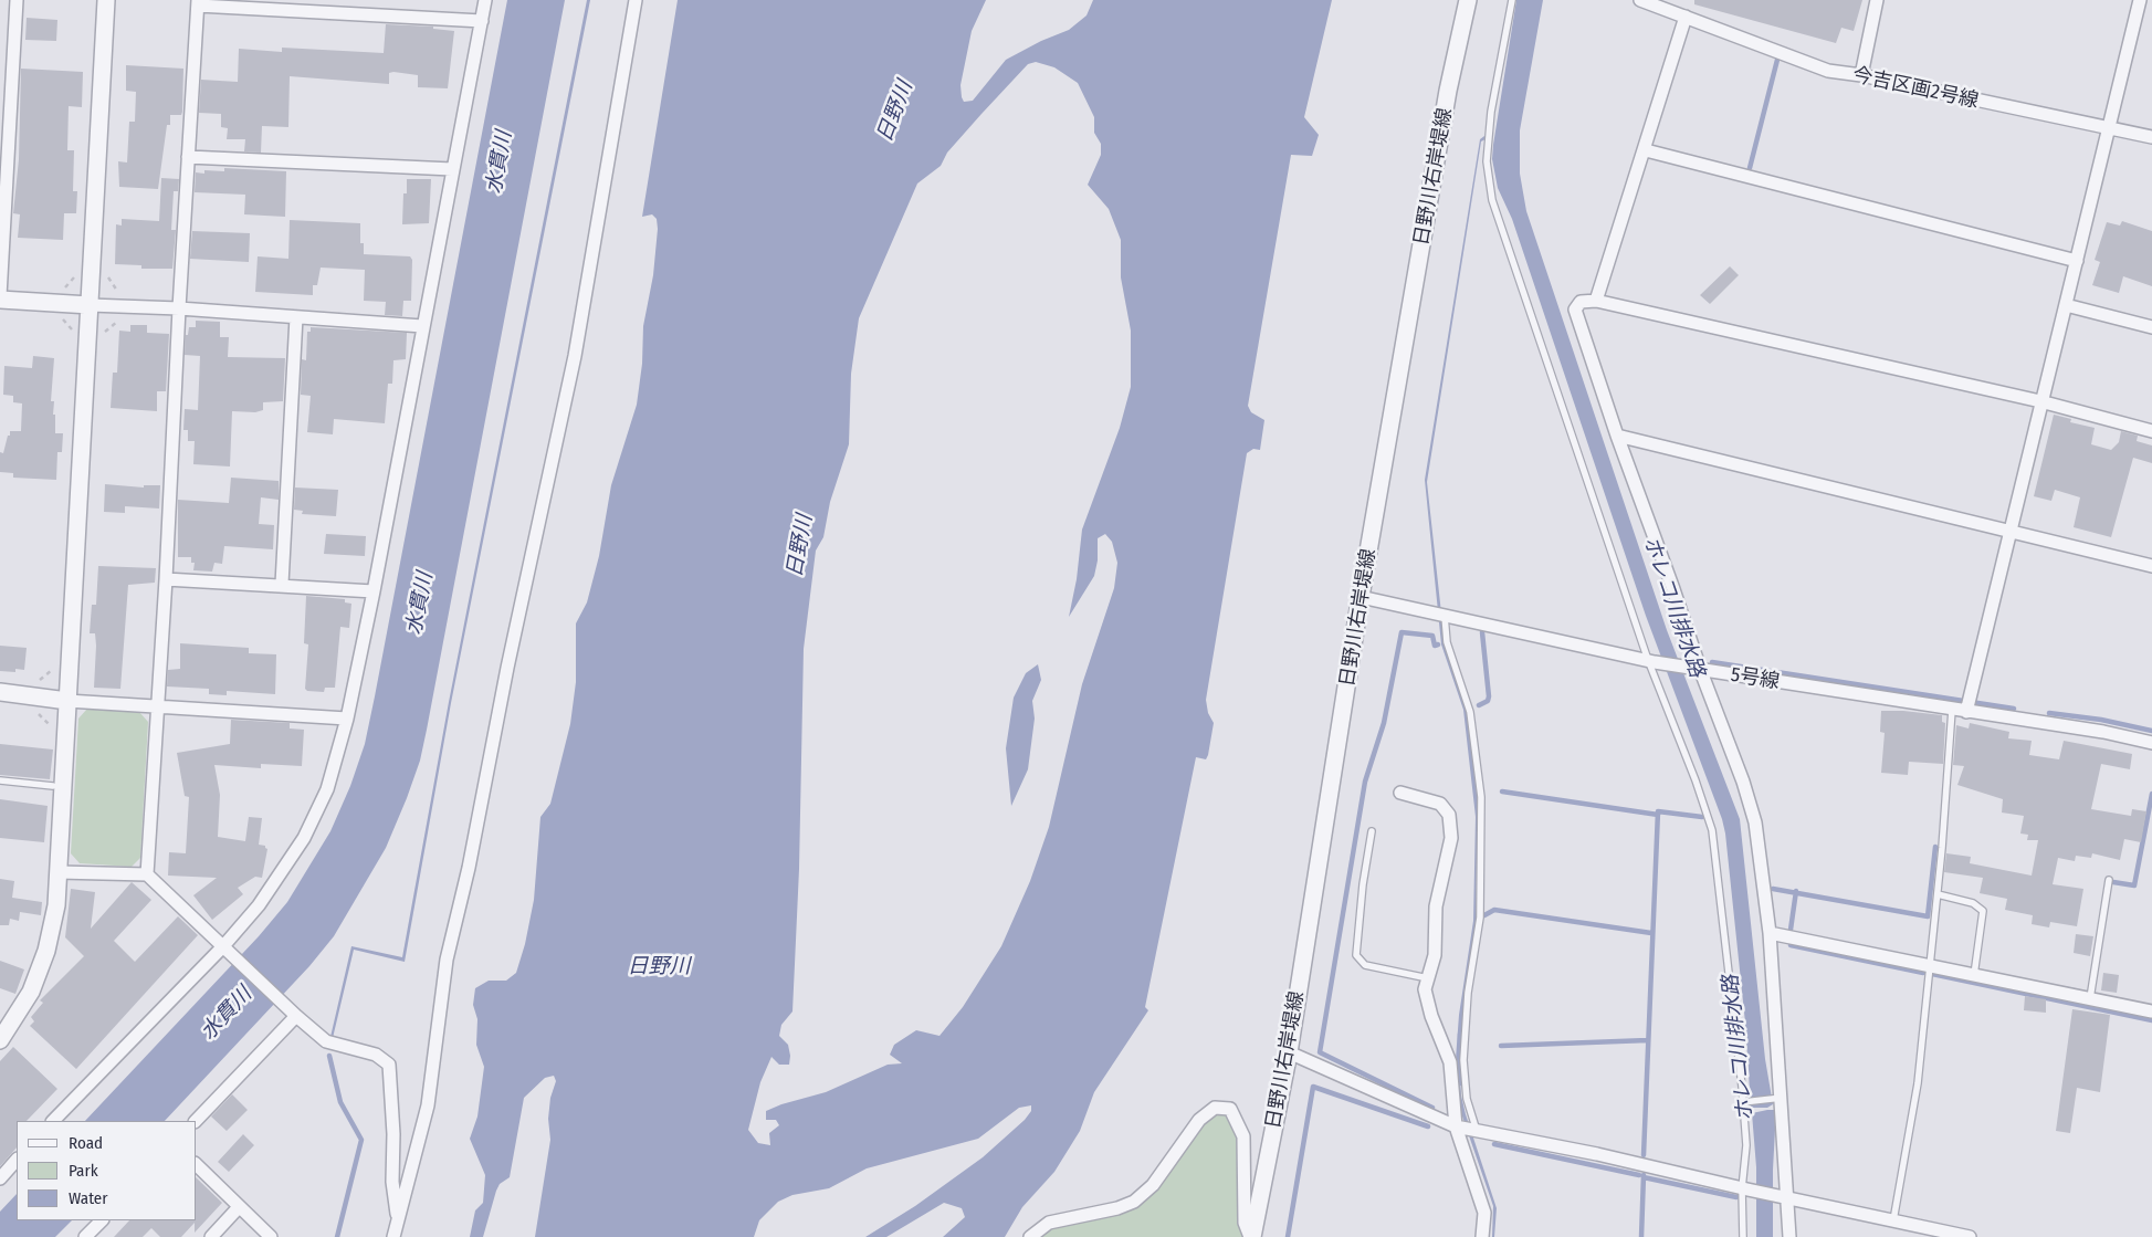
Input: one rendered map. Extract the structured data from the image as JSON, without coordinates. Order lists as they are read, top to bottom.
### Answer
{
  "streets": {
    "street": ["今吉区画2号線", "日野川右岸堤線", "5号線"]
  },
  "crossings": [
    ["日野川右岸堤線", "5号線"]
  ],
  "water": ["日野川", "水貫川", "ホレコ川排水路"],
  "legend": ["Road", "Park", "Water"]
}
